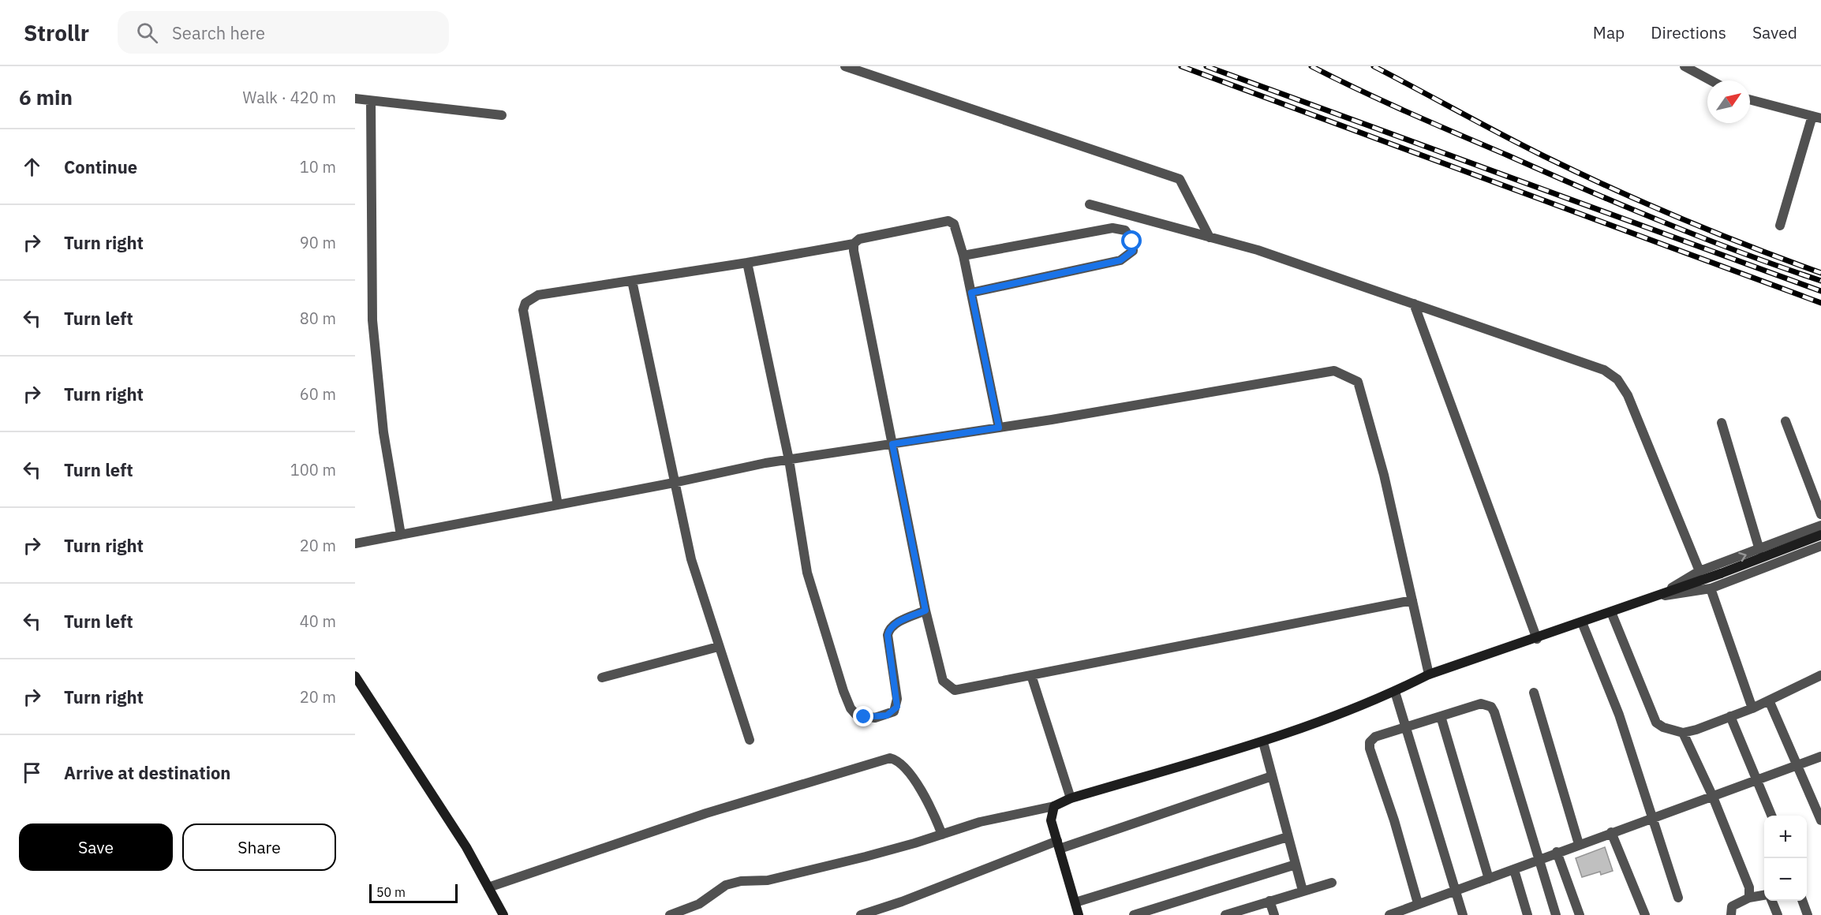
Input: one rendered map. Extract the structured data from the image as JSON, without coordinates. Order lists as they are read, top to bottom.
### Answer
{
  "scale_bar": "50 m",
  "north": "top right",
  "page": {
    "header": "Strollr",
    "search": "Search here",
    "nav": ["Map", "Directions", "Saved"],
    "heading": ["6 min", "Walk · 420 m"],
    "list": [
      ["Continue", "10 m"],
      ["Turn right", "90 m"],
      ["Turn left", "80 m"],
      ["Turn right", "60 m"],
      ["Turn left", "100 m"],
      ["Turn right", "20 m"],
      ["Turn left", "40 m"],
      ["Turn right", "20 m"],
      "Arrive at destination"
    ],
    "buttons": ["Save", "Share"],
    "map_buttons": ["+", "−"],
    "scale": "50 m"
  }
}
